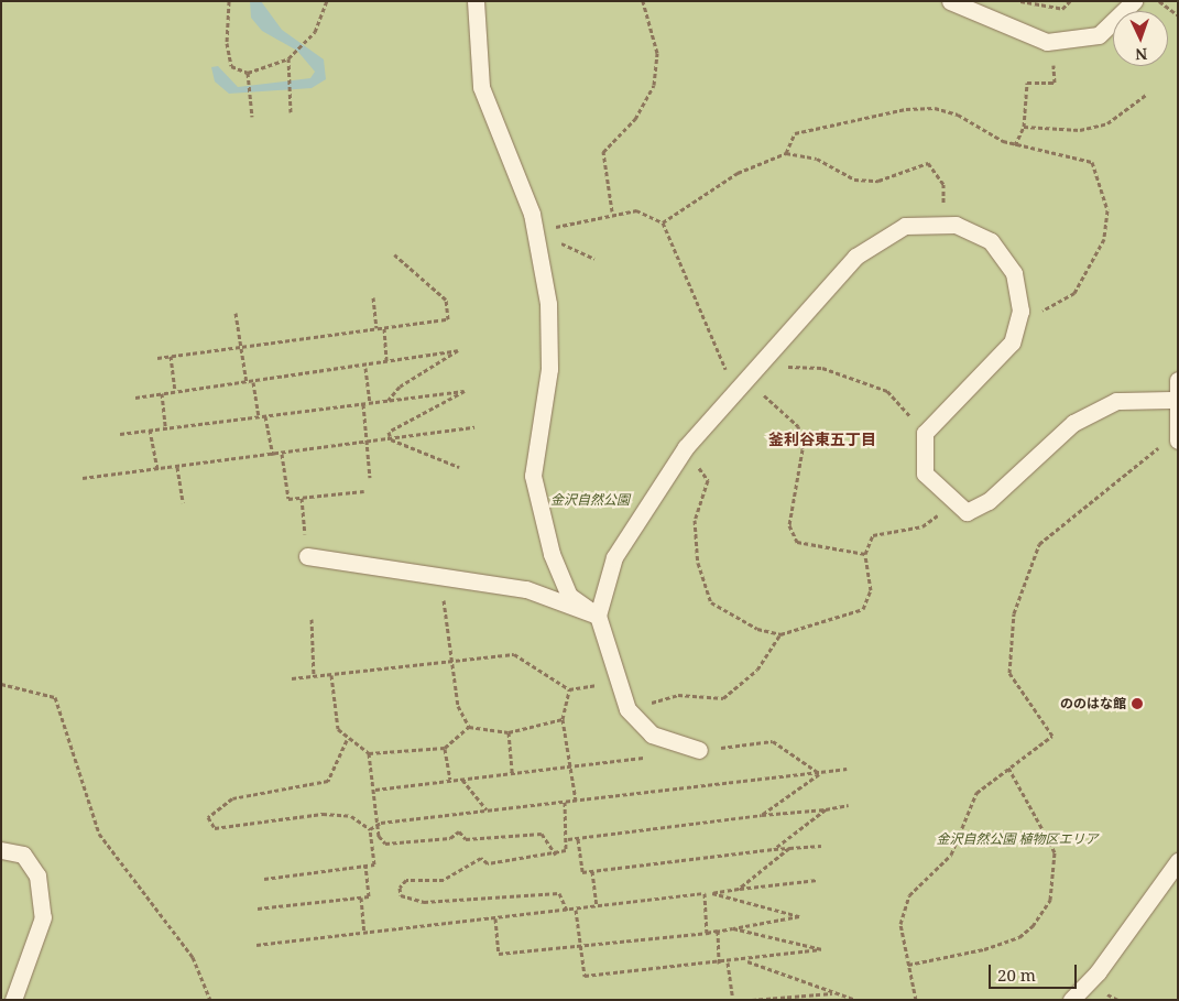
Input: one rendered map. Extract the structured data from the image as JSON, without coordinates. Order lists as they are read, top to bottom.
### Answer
{
  "districts": ["釜利谷東五丁目"],
  "parks": ["金沢自然公園", "金沢自然公園 植物区エリア"],
  "places": ["ののはな館"],
  "scale_bar": "20 m",
  "north": "bottom"
}
